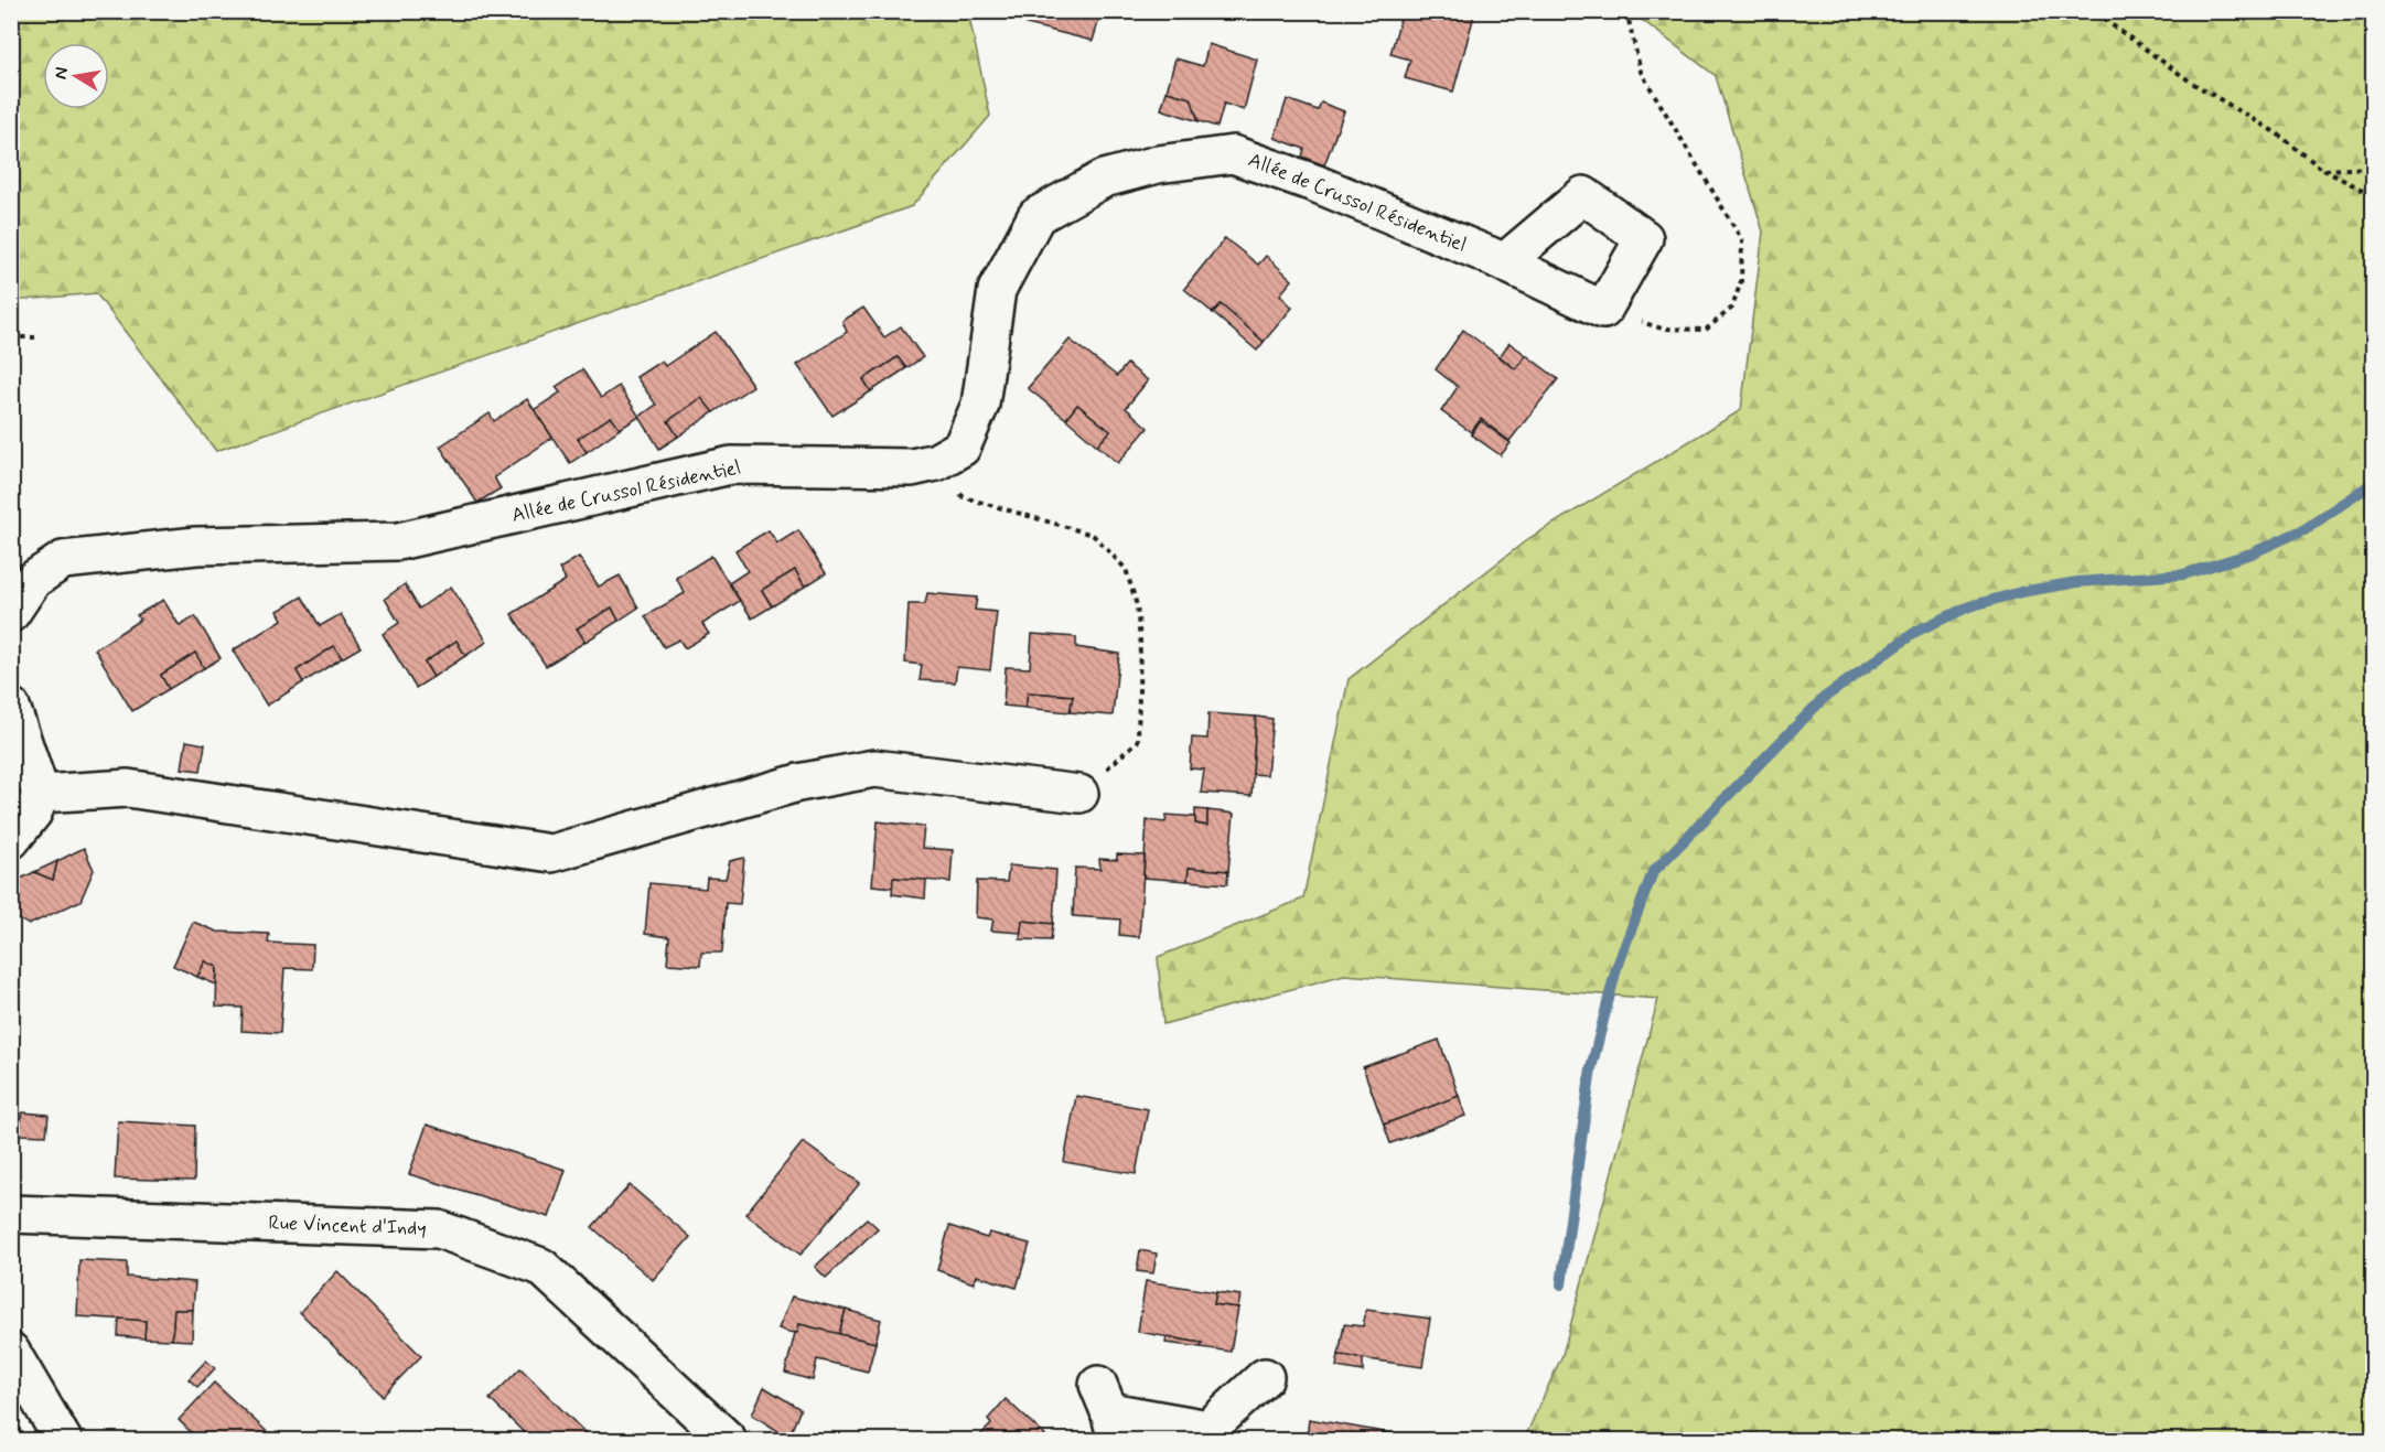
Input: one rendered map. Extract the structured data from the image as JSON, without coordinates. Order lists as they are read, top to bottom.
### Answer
{
  "streets": {
    "street": ["Allée de Crussol Résidentiel", "Rue Vincent d'Indy"]
  },
  "north": "left"
}
